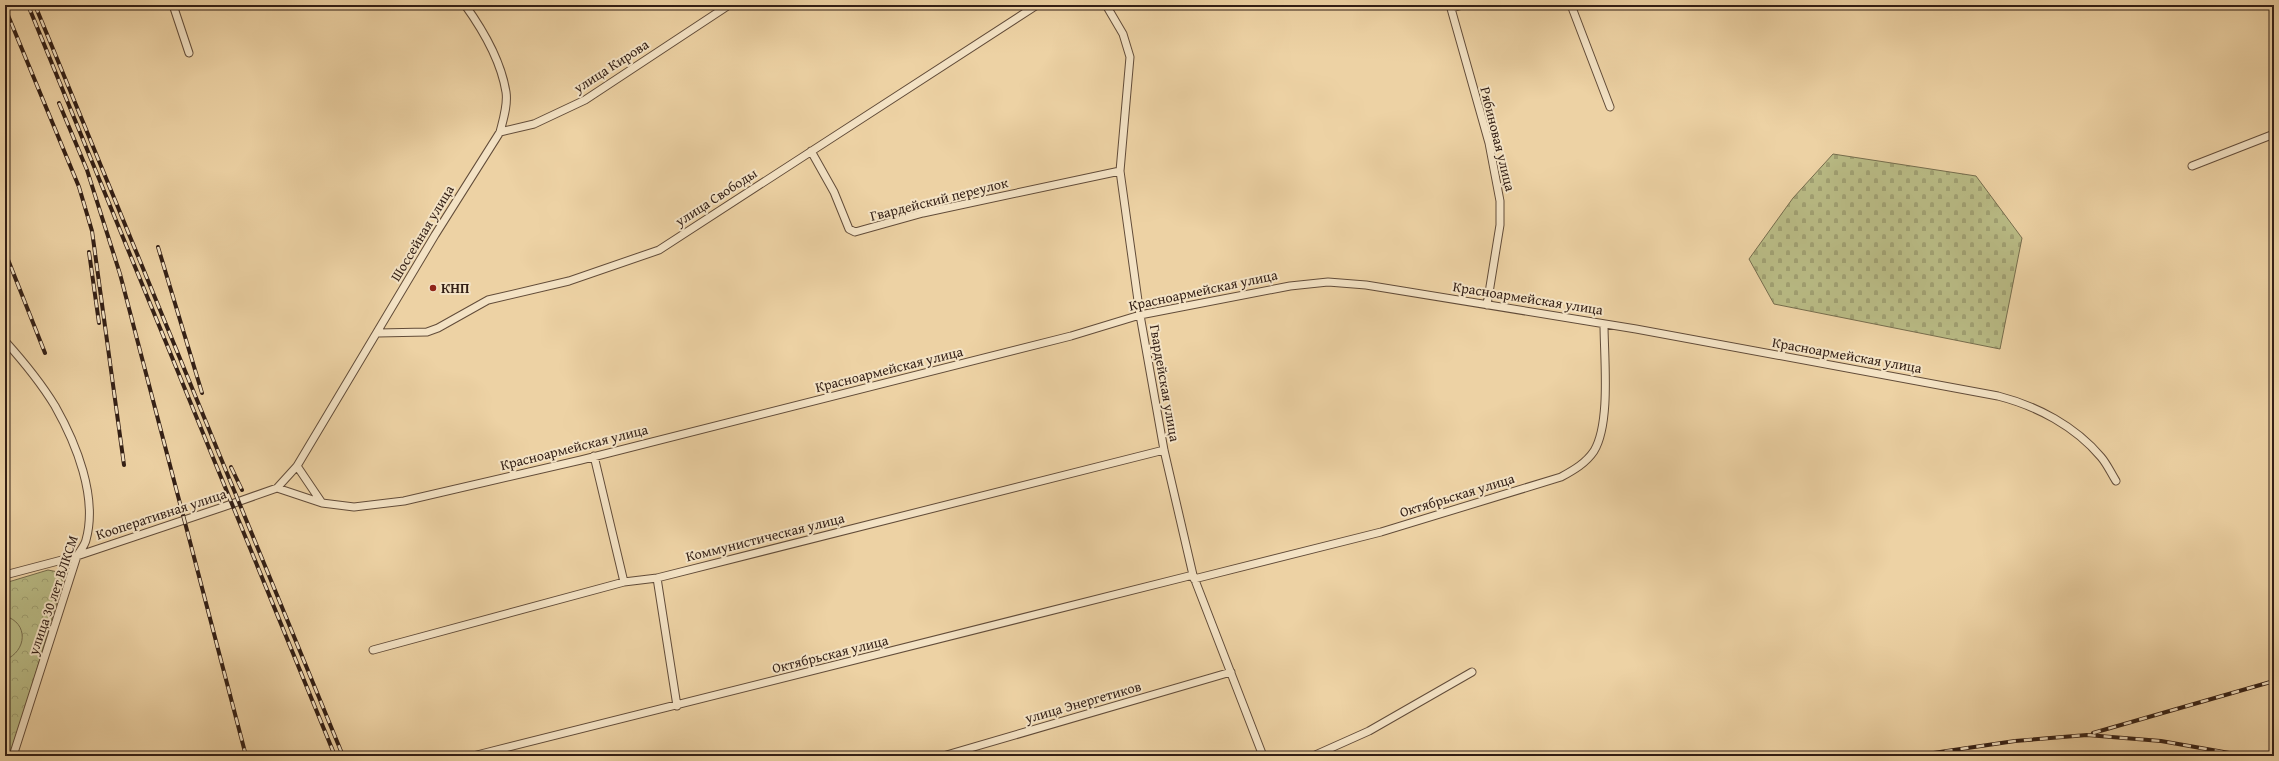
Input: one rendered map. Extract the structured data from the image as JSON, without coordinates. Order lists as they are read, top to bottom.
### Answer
{
  "streets": {
    "street": [
      "улица Кирова",
      "Рябиновая улица",
      "улица Свободы",
      "Гвардейский переулок",
      "Шоссейная улица",
      "Красноармейская улица",
      "Гвардейская улица",
      "Октябрьская улица",
      "Кооперативная улица",
      "Коммунистическая улица",
      "улица 30 лет ВЛКСМ",
      "улица Энергетиков"
    ]
  },
  "crossings": [
    ["улица Кирова", "Шоссейная улица"],
    ["Рябиновая улица", "Красноармейская улица"],
    ["улица Свободы", "Гвардейский переулок"],
    ["улица Свободы", "Шоссейная улица"],
    ["Гвардейский переулок", "Гвардейская улица"],
    ["Шоссейная улица", "Кооперативная улица"],
    ["Красноармейская улица", "Гвардейская улица"],
    ["Красноармейская улица", "Октябрьская улица"],
    ["Гвардейская улица", "Октябрьская улица"],
    ["Гвардейская улица", "Коммунистическая улица"],
    ["Гвардейская улица", "улица Энергетиков"],
    ["Кооперативная улица", "улица 30 лет ВЛКСМ"]
  ],
  "places": ["КНП"]
}
